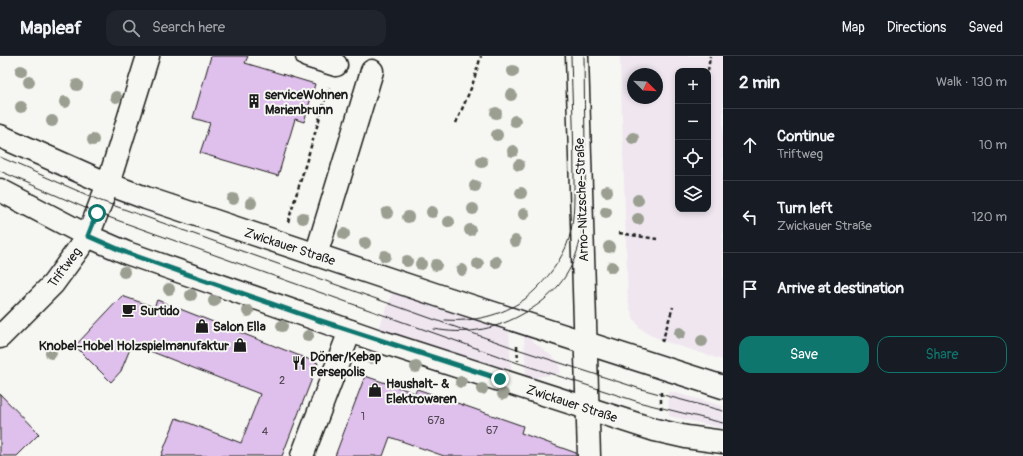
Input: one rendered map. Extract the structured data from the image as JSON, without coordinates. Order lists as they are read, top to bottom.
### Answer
{
  "streets": {
    "main road": ["Arno-Nitzsche-Straße", "Zwickauer Straße", "Triftweg"]
  },
  "crossings": [
    ["Arno-Nitzsche-Straße", "Zwickauer Straße"],
    ["Zwickauer Straße", "Triftweg"]
  ],
  "places": {
    "building": ["serviceWohnen Marienbrunn"],
    "cafe": ["Surtido"],
    "shop": ["Salon Ella", "Knobel-Hobel Holzspielmanufaktur", "Haushalt- & Elektrowaren"],
    "restaurant": ["Döner/Kebap Persepolis"]
  },
  "house_numbers": [
    "2",
    "1",
    "67a",
    "67",
    "4"
  ],
  "north": "bottom right",
  "page": {
    "header": "Mapleaf",
    "search": "Search here",
    "nav": ["Map", "Directions", "Saved"],
    "heading": ["2 min", "Walk · 130 m"],
    "map_buttons": ["+", "−"],
    "list": [
      ["Continue", "Triftweg", "10 m"],
      ["Turn left", "Zwickauer Straße", "120 m"],
      "Arrive at destination"
    ],
    "buttons": ["Save", "Share"]
  }
}
